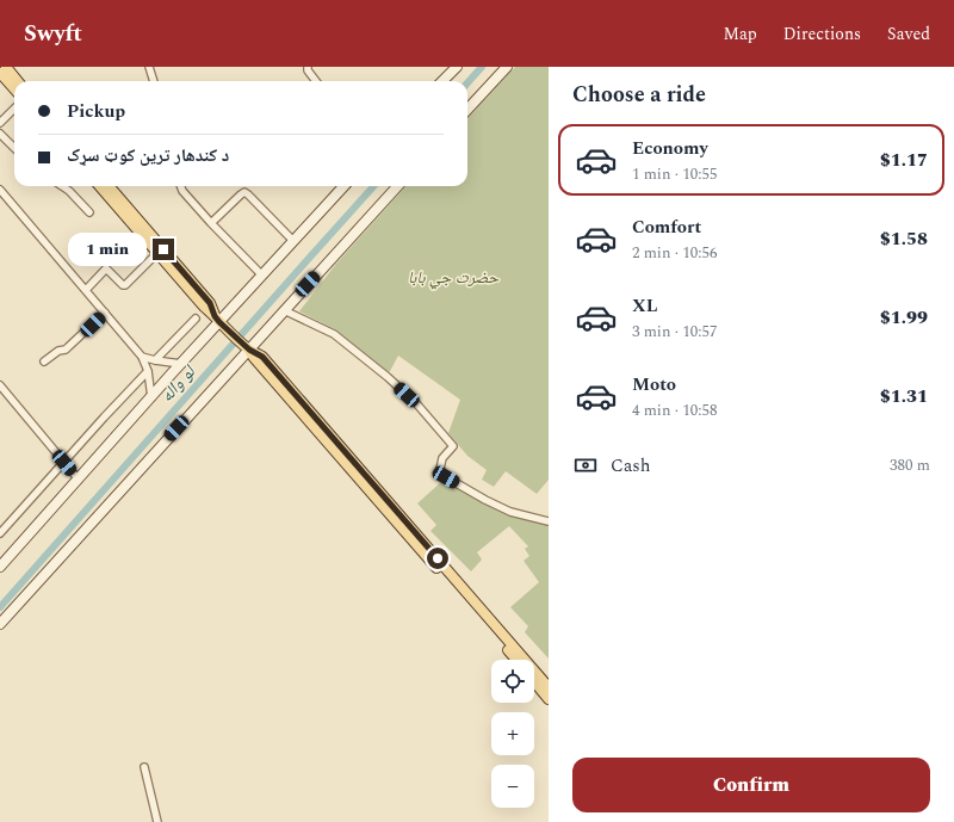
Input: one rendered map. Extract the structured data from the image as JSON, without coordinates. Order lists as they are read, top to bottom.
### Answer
{
  "water": ["لو واله"],
  "parks": ["حضرت جي بابا"],
  "page": {
    "header": "Swyft",
    "nav": ["Map", "Directions", "Saved"],
    "heading": "Choose a ride",
    "banner": ["Pickup", "د کندهار ترين کوټ سړک"],
    "list": [
      {
        "name": "Economy",
        "note": "1 min · 10:55",
        "value": "$1.17"
      },
      {
        "name": "Comfort",
        "note": "2 min · 10:56",
        "value": "$1.58"
      },
      {
        "name": "XL",
        "note": "3 min · 10:57",
        "value": "$1.99"
      },
      {
        "name": "Moto",
        "note": "4 min · 10:58",
        "value": "$1.31"
      }
    ],
    "bubble": "1 min",
    "pay": ["Cash", "380 m"],
    "map_buttons": ["+", "−"],
    "buttons": "Confirm"
  }
}
